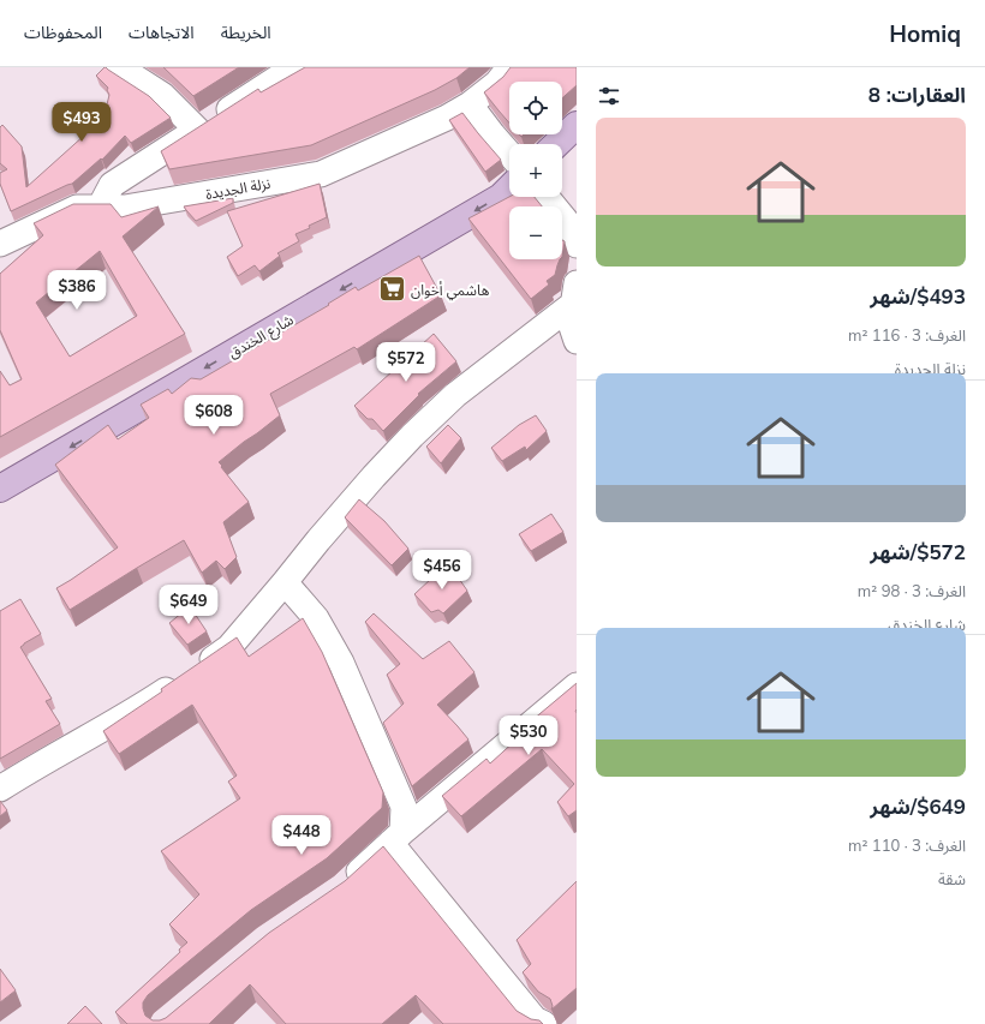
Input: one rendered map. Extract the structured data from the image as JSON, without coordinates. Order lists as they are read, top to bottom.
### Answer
{
  "streets": {
    "main road": ["شارع الخندق"],
    "street": ["نزلة الجديدة"]
  },
  "one_way": ["شارع الخندق"],
  "places": {
    "supermarket": ["هاشمي أخوان"]
  },
  "page": {
    "header": "Homiq",
    "nav": ["الخريطة", "الاتجاهات", "المحفوظات"],
    "heading": "العقارات: 8",
    "map_buttons": ["+", "−"],
    "price": [
      "$493",
      "$386",
      "$572",
      "$608",
      "$456",
      "$649",
      "$530",
      "$448"
    ],
    "list": [
      {
        "name": "$493/شهر",
        "note": "الغرف: 3 · 116 m² · نزلة الجديدة"
      },
      {
        "name": "$572/شهر",
        "note": "الغرف: 3 · 98 m² · شارع الخندق"
      },
      {
        "name": "$649/شهر",
        "note": "الغرف: 3 · 110 m² · شقة"
      }
    ]
  }
}
